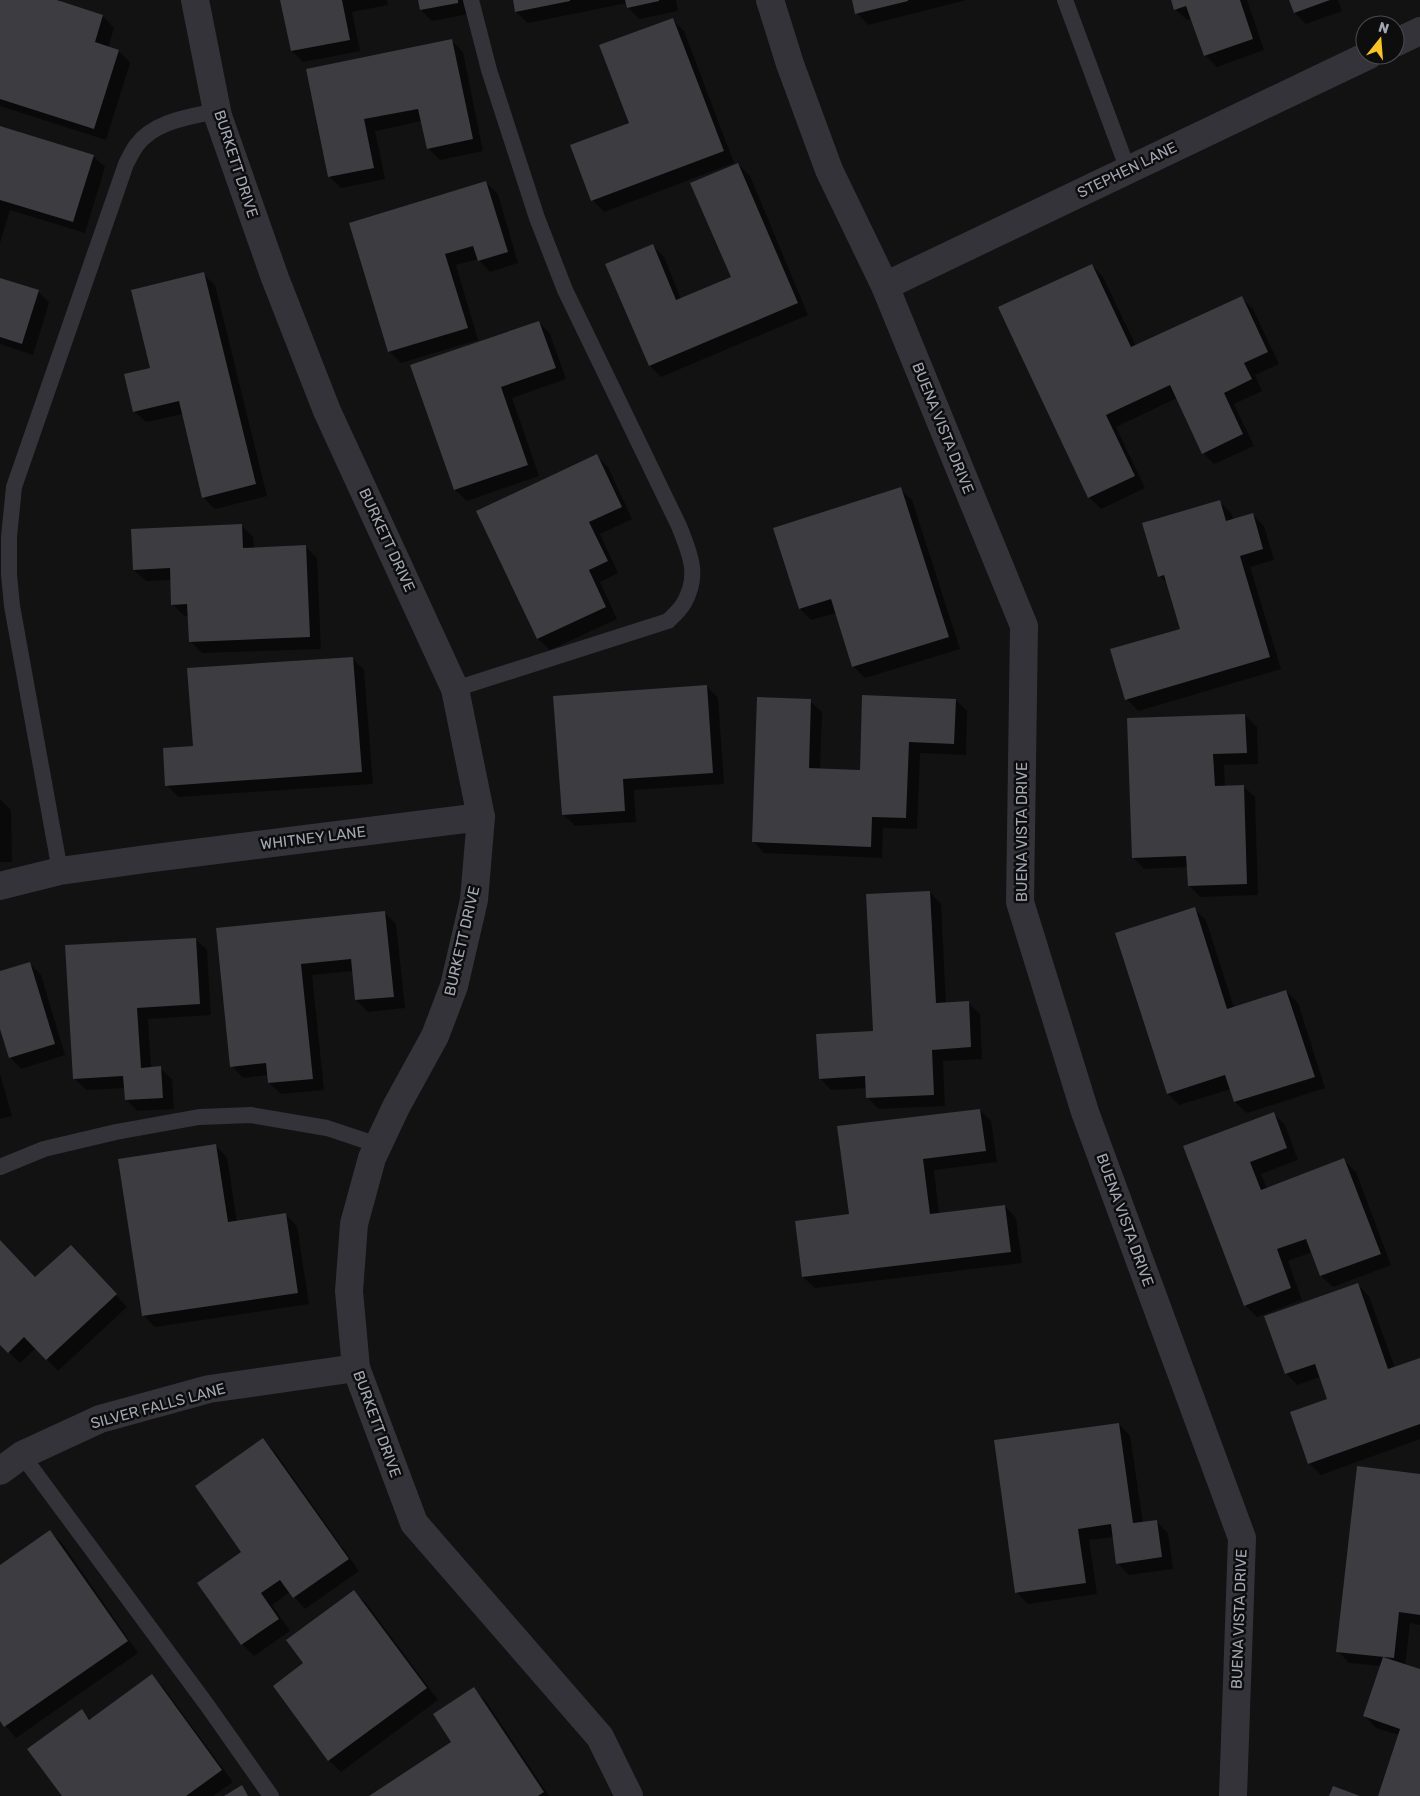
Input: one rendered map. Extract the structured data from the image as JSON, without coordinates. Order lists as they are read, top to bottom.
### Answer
{
  "streets": {
    "street": [
      "BURKETT DRIVE",
      "STEPHEN LANE",
      "BUENA VISTA DRIVE",
      "WHITNEY LANE",
      "SILVER FALLS LANE"
    ]
  },
  "crossings": [
    ["BURKETT DRIVE", "WHITNEY LANE"],
    ["BURKETT DRIVE", "SILVER FALLS LANE"],
    ["STEPHEN LANE", "BUENA VISTA DRIVE"]
  ],
  "north": "top"
}
